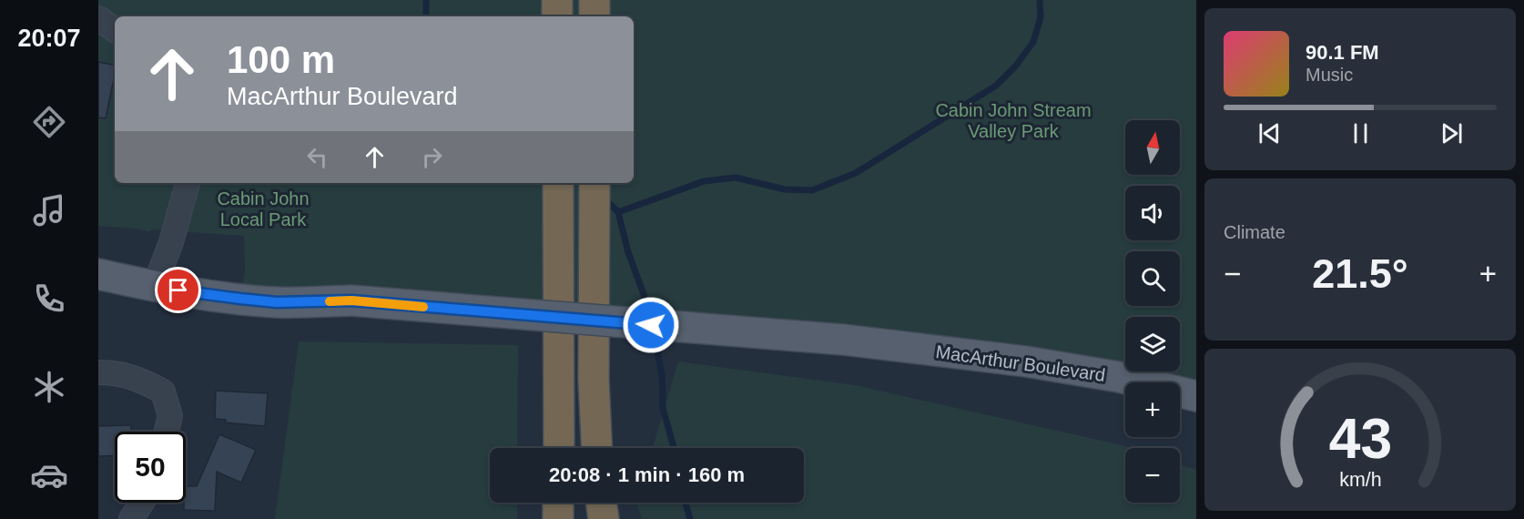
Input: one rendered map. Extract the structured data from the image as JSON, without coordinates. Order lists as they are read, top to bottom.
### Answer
{
  "streets": {
    "main road": ["MacArthur Boulevard"]
  },
  "parks": ["Cabin John Stream Valley Park", "Cabin John Local Park"],
  "north": "top",
  "page": {
    "tabs": "20:07",
    "turn": ["100 m", "MacArthur Boulevard"],
    "song": ["90.1 FM", "Music"],
    "map_buttons": ["+", "−"],
    "tile": "Climate",
    "heat": ["−", "21.5°", "+"],
    "limit": "50",
    "trip": "20:08 · 1 min · 160 m",
    "gauge": ["43", "km/h"]
  }
}
